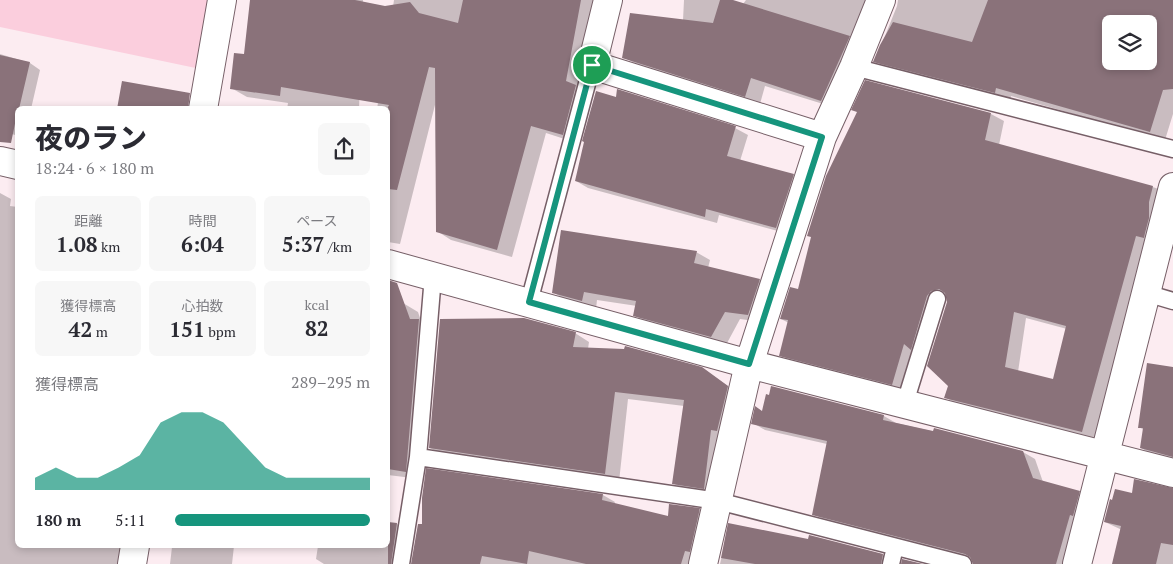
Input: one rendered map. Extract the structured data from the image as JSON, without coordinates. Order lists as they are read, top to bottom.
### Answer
{
  "page": {
    "heading": ["夜のラン", "18:24 · 6 × 180 m"],
    "stats": [
      ["距離", "1.08 km"],
      ["時間", "6:04"],
      ["ペース", "5:37 /km"],
      ["獲得標高", "42 m"],
      ["心拍数", "151 bpm"],
      ["kcal", "82"]
    ],
    "chart": ["獲得標高", "289–295 m"],
    "list": [
      {
        "name": "180 m",
        "note": "5:11"
      }
    ]
  }
}
